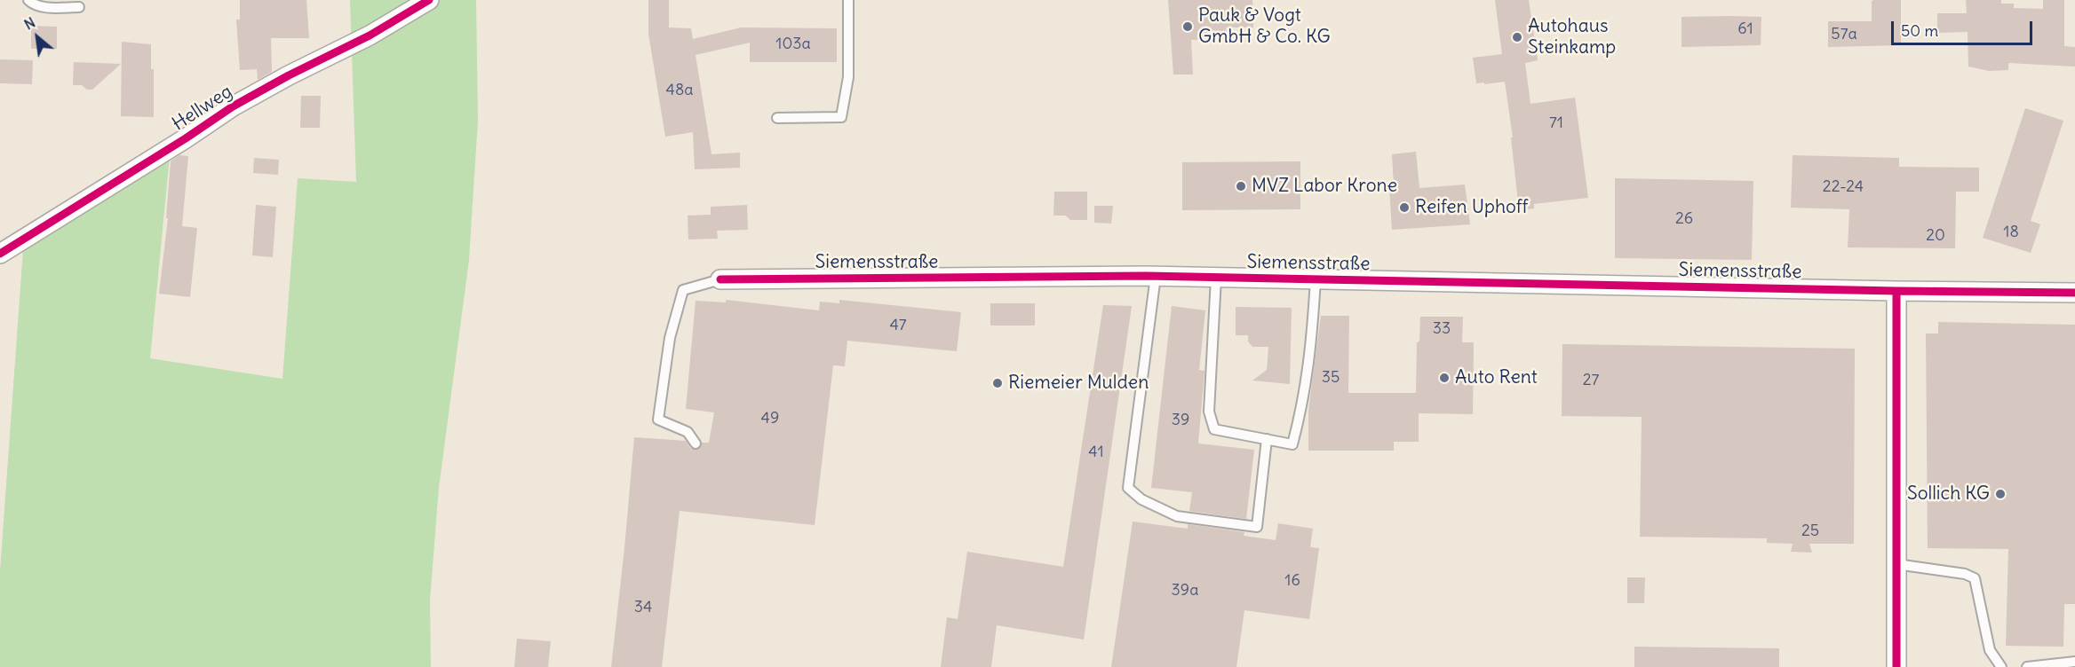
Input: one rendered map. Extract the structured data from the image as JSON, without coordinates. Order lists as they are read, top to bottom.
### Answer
{
  "streets": {
    "street": ["Hellweg", "Siemensstraße"]
  },
  "places": [
    "Pauk & Vogt GmbH & Co. KG",
    "Autohaus Steinkamp",
    "MVZ Labor Krone",
    "Reifen Uphoff",
    "Auto Rent",
    "Riemeier Mulden",
    "Sollich KG"
  ],
  "house_numbers": [
    "61",
    "57a",
    "103a",
    "48a",
    "71",
    "22-24",
    "26",
    "18",
    "20",
    "47",
    "33",
    "35",
    "27",
    "49",
    "39",
    "41",
    "25",
    "16",
    "39a",
    "34"
  ],
  "scale_bar": "50 m",
  "north": "top left"
}
